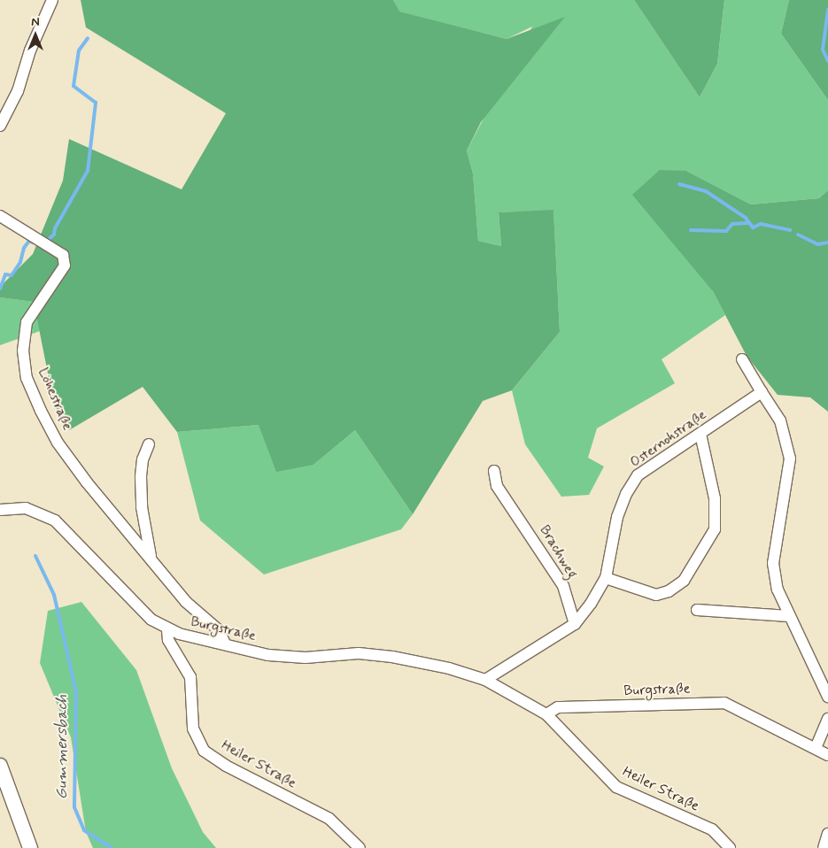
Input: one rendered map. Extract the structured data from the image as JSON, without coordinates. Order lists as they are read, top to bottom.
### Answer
{
  "streets": {
    "street": [
      "Löhestraße",
      "Osternohstraße",
      "Brachweg",
      "Burgstraße",
      "Heiler Straße"
    ]
  },
  "crossings": [
    ["Löhestraße", "Burgstraße"],
    ["Osternohstraße", "Brachweg"],
    ["Burgstraße", "Heiler Straße"]
  ],
  "water": ["Gummersbach"],
  "north": "top"
}
